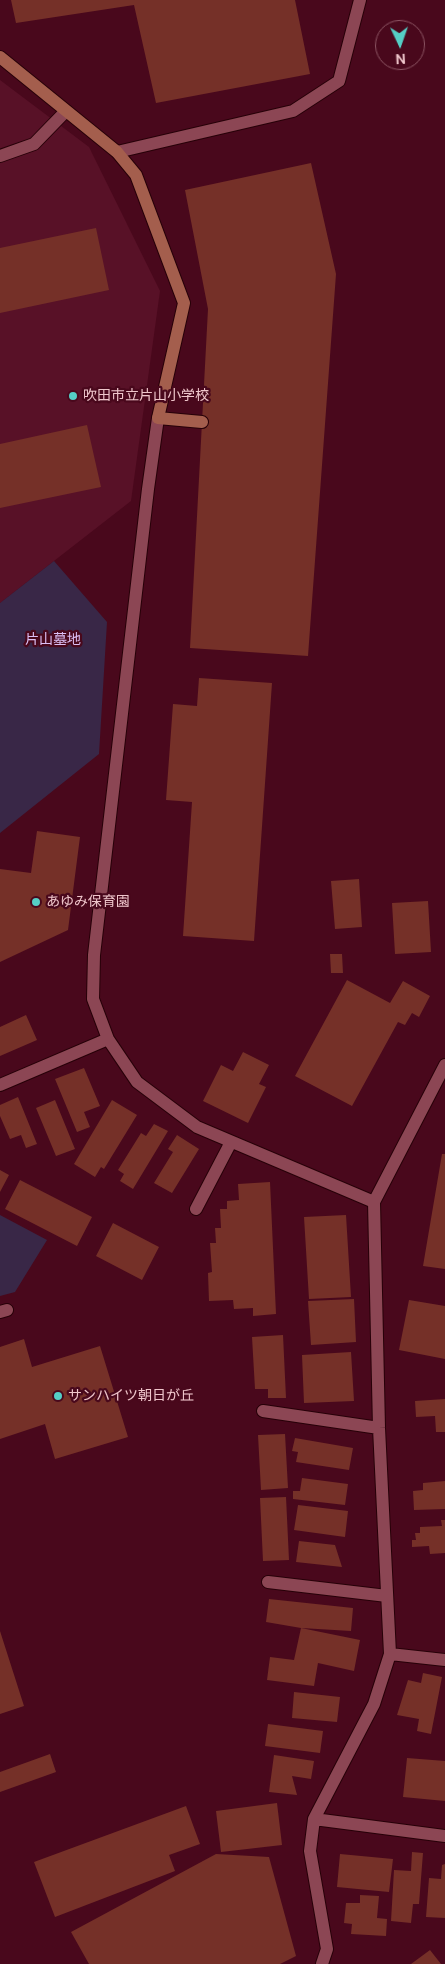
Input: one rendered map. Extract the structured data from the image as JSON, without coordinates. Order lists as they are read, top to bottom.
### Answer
{
  "parks": ["片山墓地"],
  "places": ["吹田市立片山小学校", "あゆみ保育園", "サンハイツ朝日が丘"],
  "north": "bottom"
}
